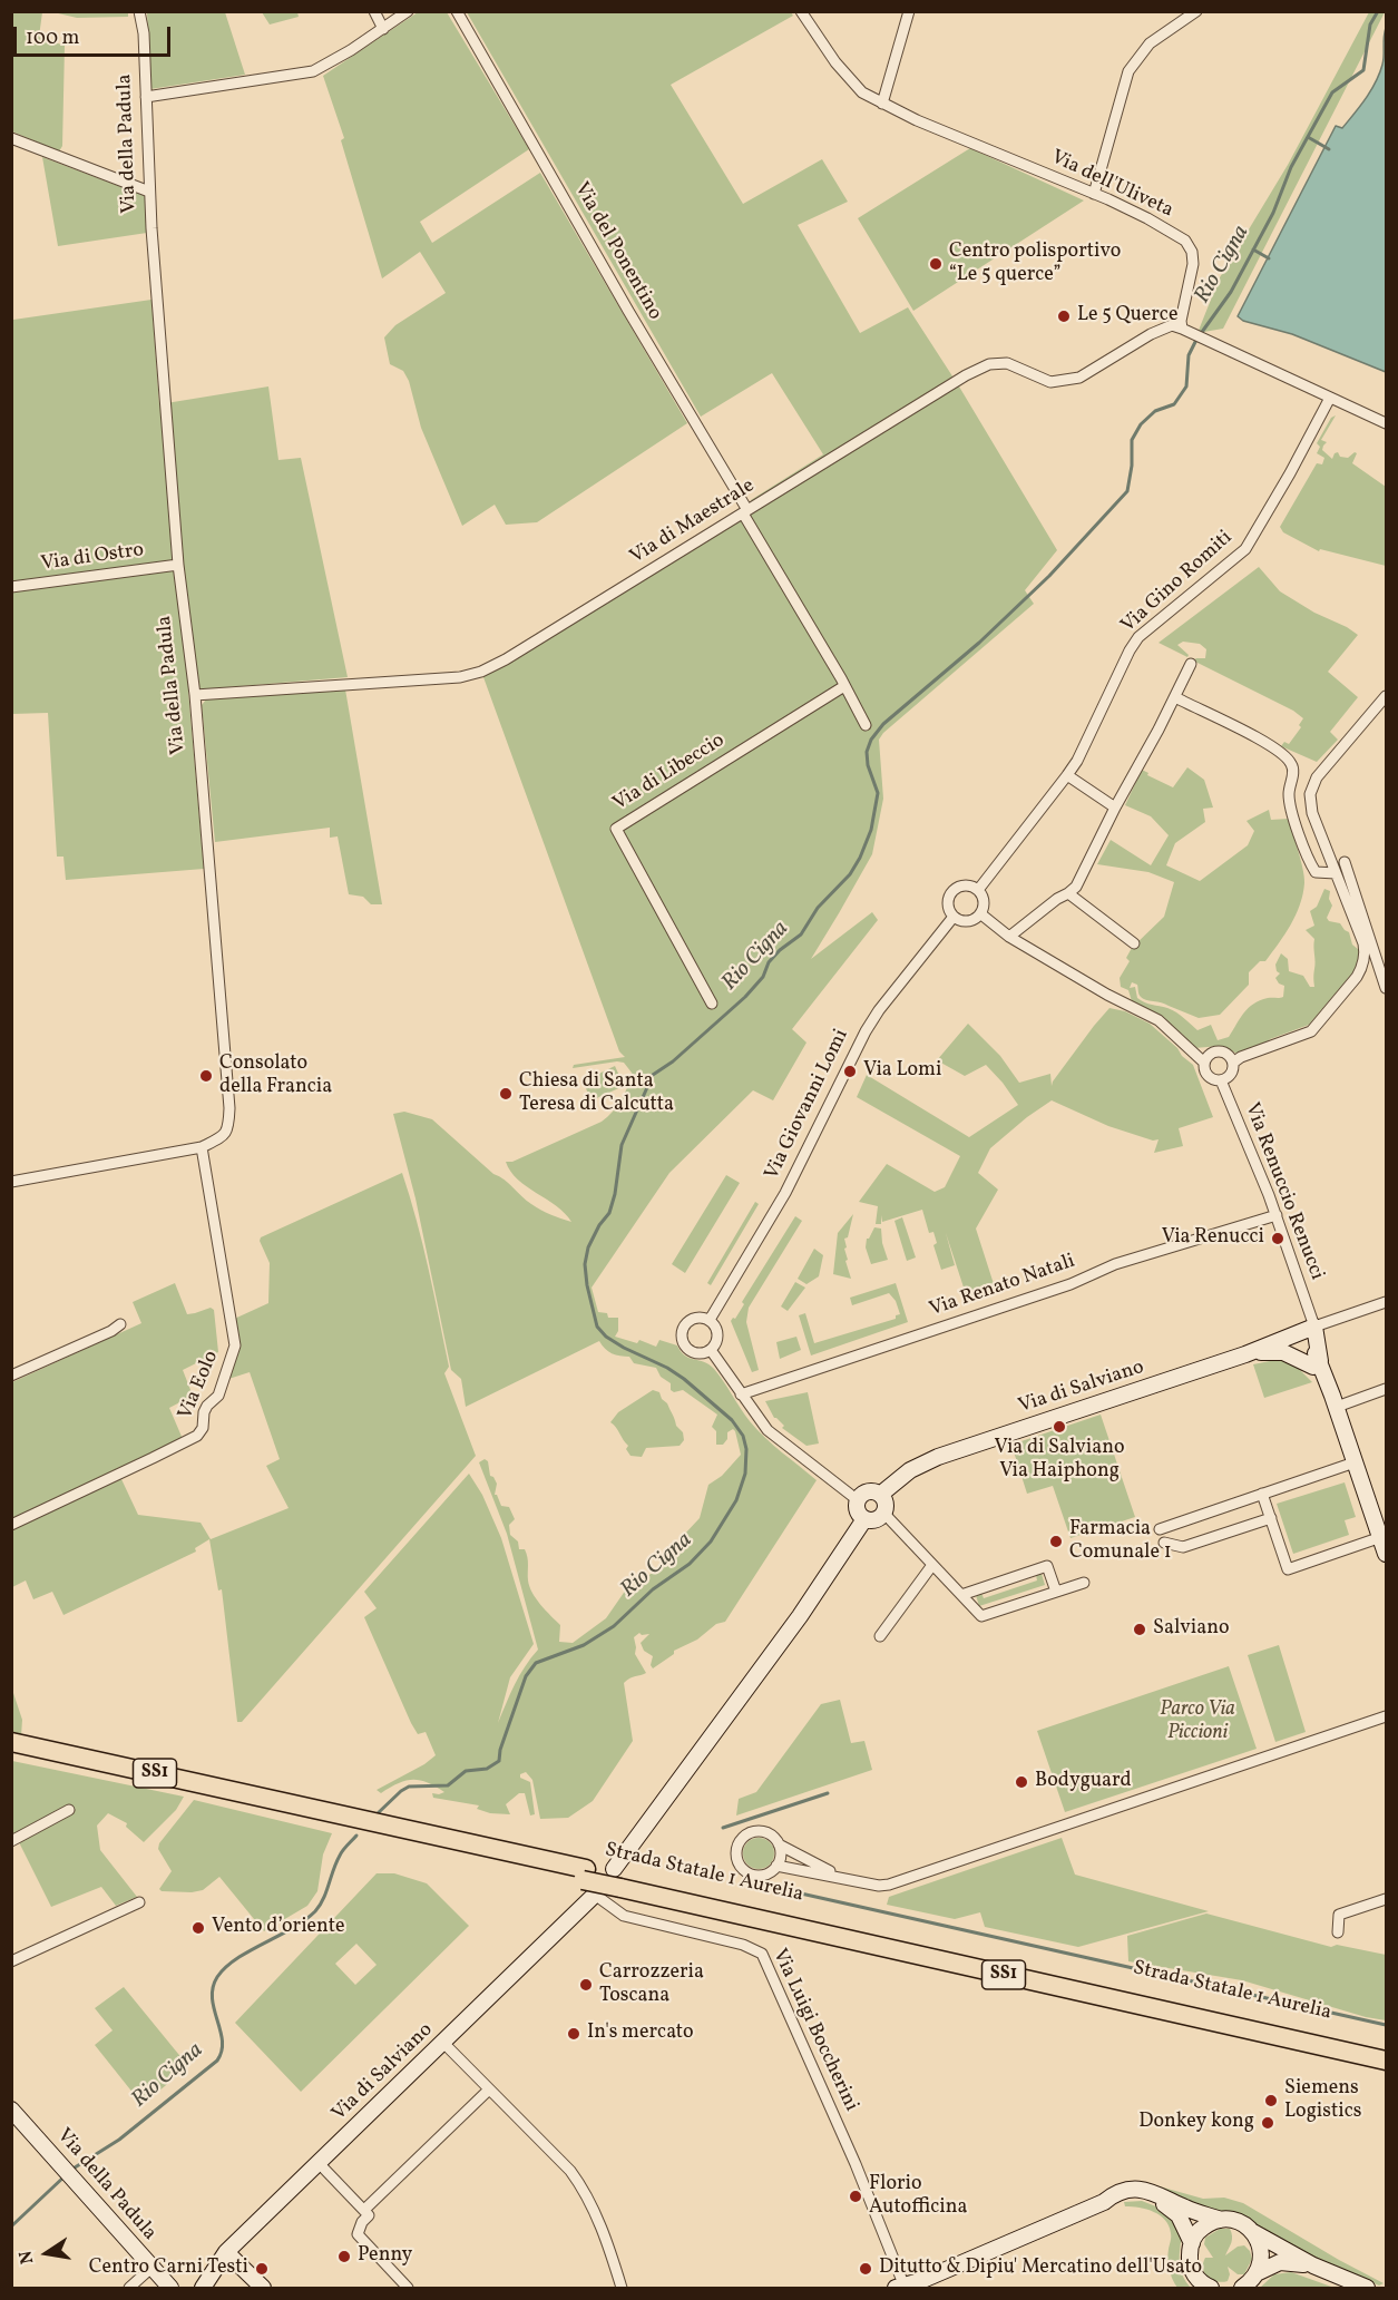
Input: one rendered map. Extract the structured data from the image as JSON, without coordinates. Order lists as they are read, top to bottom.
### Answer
{
  "streets": {
    "highway": ["SS1", "Strada Statale 1 Aurelia"],
    "street": [
      "Via della Padula",
      "Via dell'Uliveta",
      "Via del Ponentino",
      "Via di Maestrale",
      "Via di Ostro",
      "Via Gino Romiti",
      "Via di Libeccio",
      "Via Giovanni Lomi",
      "Via Renuccio Renucci",
      "Via Renato Natali",
      "Via Eolo",
      "Via di Salviano",
      "Via Luigi Boccherini"
    ]
  },
  "crossings": [
    ["Via della Padula", "Via di Maestrale"],
    ["Via della Padula", "Via di Ostro"],
    ["Via della Padula", "Via Eolo"],
    ["Via dell'Uliveta", "Via di Maestrale"],
    ["Via del Ponentino", "Via di Maestrale"],
    ["Via Gino Romiti", "Via Giovanni Lomi"],
    ["Via Renuccio Renucci", "Via Renato Natali"],
    ["Via Renuccio Renucci", "Via di Salviano"],
    ["Via di Salviano", "Strada Statale 1 Aurelia"],
    ["Via di Salviano", "Via Luigi Boccherini"],
    ["Strada Statale 1 Aurelia", "Via Luigi Boccherini"]
  ],
  "water": ["Rio Cigna"],
  "parks": ["Parco Via Piccioni"],
  "places": [
    "Centro polisportivo “Le 5 querce”",
    "Le 5 Querce",
    "Via Lomi",
    "Consolato della Francia",
    "Chiesa di Santa Teresa di Calcutta",
    "Via Renucci",
    "Via di Salviano Via Haiphong",
    "Farmacia Comunale 1",
    "Salviano",
    "Bodyguard",
    "Vento d’oriente",
    "Carrozzeria Toscana",
    "In's mercato",
    "Siemens Logistics",
    "Donkey kong",
    "Florio Autofficina",
    "Penny",
    "Centro Carni Testi",
    "Ditutto & Dipiu' Mercatino dell'Usato"
  ],
  "scale_bar": "100 m",
  "north": "left"
}
